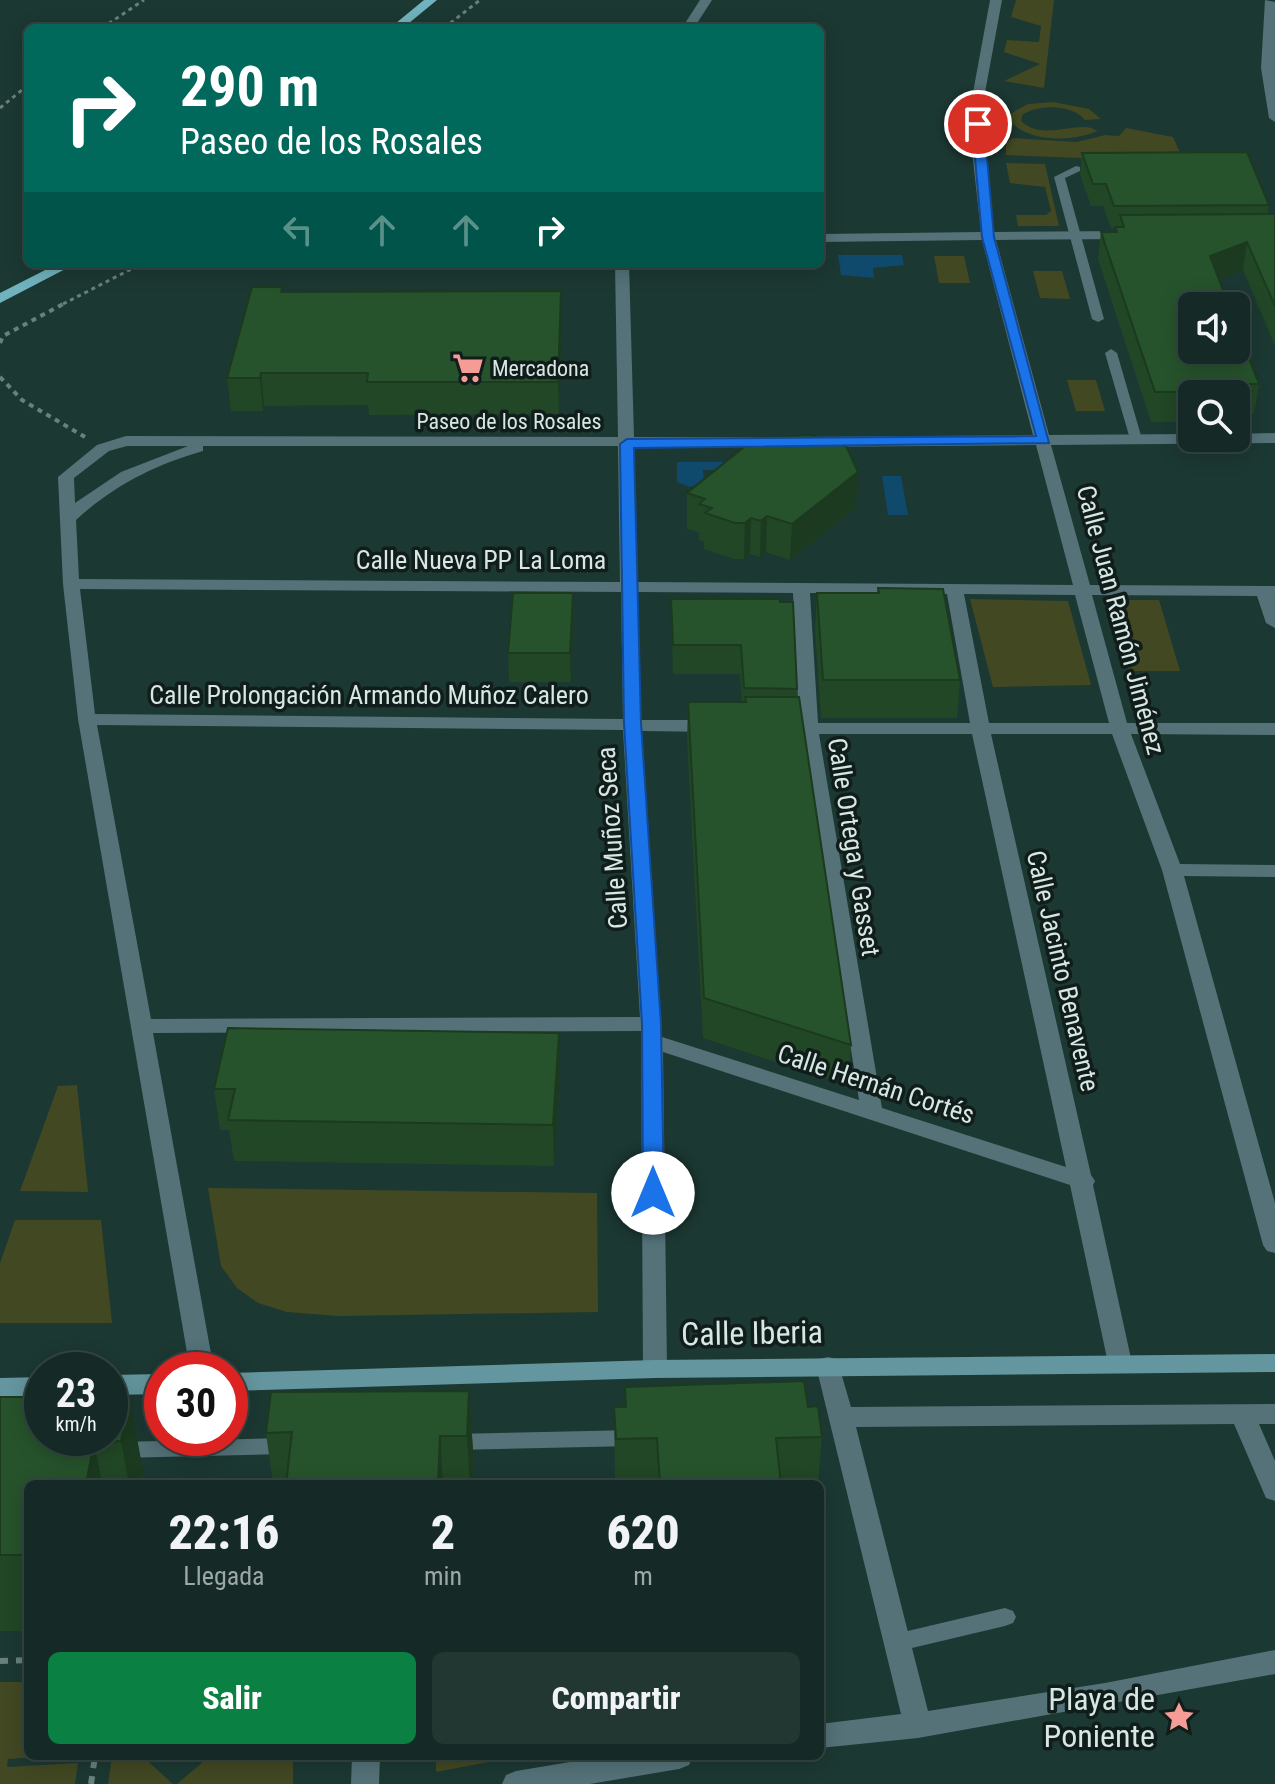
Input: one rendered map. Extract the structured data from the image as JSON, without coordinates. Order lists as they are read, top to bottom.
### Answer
{
  "streets": {
    "main road": ["Calle Iberia"],
    "street": [
      "Paseo de los Rosales",
      "Calle Nueva PP La Loma",
      "Calle Juan Ramón Jiménez",
      "Calle Prolongación Armando Muñoz Calero",
      "Calle Muñoz Seca",
      "Calle Ortega y Gasset",
      "Calle Jacinto Benavente",
      "Calle Hernán Cortés"
    ]
  },
  "crossings": [
    ["Paseo de los Rosales", "Calle Juan Ramón Jiménez"],
    ["Paseo de los Rosales", "Calle Muñoz Seca"],
    ["Calle Nueva PP La Loma", "Calle Juan Ramón Jiménez"],
    ["Calle Nueva PP La Loma", "Calle Muñoz Seca"],
    ["Calle Nueva PP La Loma", "Calle Ortega y Gasset"],
    ["Calle Nueva PP La Loma", "Calle Jacinto Benavente"],
    ["Calle Prolongación Armando Muñoz Calero", "Calle Muñoz Seca"],
    ["Calle Muñoz Seca", "Calle Hernán Cortés"],
    ["Calle Muñoz Seca", "Calle Iberia"],
    ["Calle Ortega y Gasset", "Calle Hernán Cortés"],
    ["Calle Jacinto Benavente", "Calle Hernán Cortés"],
    ["Calle Jacinto Benavente", "Calle Iberia"]
  ],
  "places": {
    "supermarket": ["Mercadona"],
    "place": ["Playa de Poniente"]
  },
  "page": {
    "turn": ["290 m", "Paseo de los Rosales"],
    "speed": "23 km/h",
    "limit": "30",
    "eta": [
      "22:16",
      "Llegada",
      "2",
      "min",
      "620",
      "m"
    ],
    "buttons": ["Salir", "Compartir"]
  }
}
